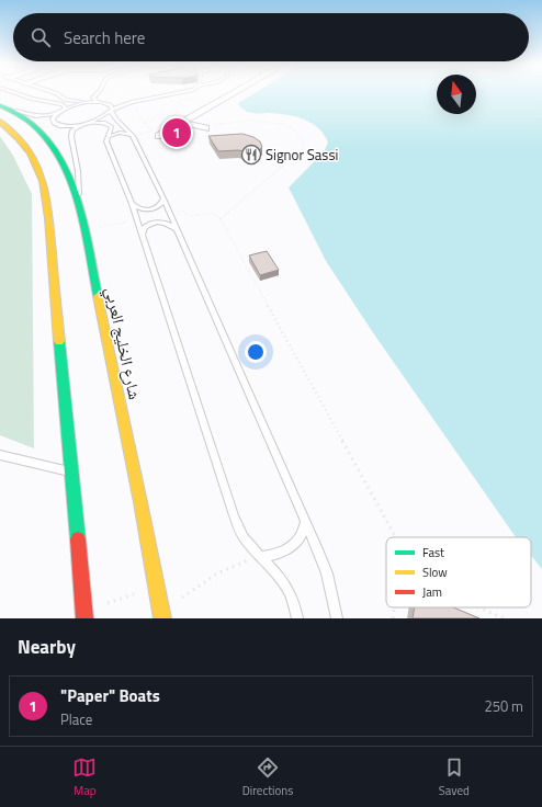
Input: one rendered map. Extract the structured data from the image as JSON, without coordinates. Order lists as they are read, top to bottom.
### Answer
{
  "streets": {
    "main road": ["شارع الخليج العربي"]
  },
  "places": {
    "restaurant": ["Signor Sassi"]
  },
  "legend": ["Fast", "Slow", "Jam"],
  "north": "top",
  "page": {
    "search": "Search here",
    "pins": "1",
    "heading": "Nearby",
    "list": [
      {
        "mark": "1",
        "name": "\"Paper\" Boats",
        "note": "Place",
        "value": "250 m"
      }
    ],
    "nav": ["Map", "Directions", "Saved"]
  }
}
